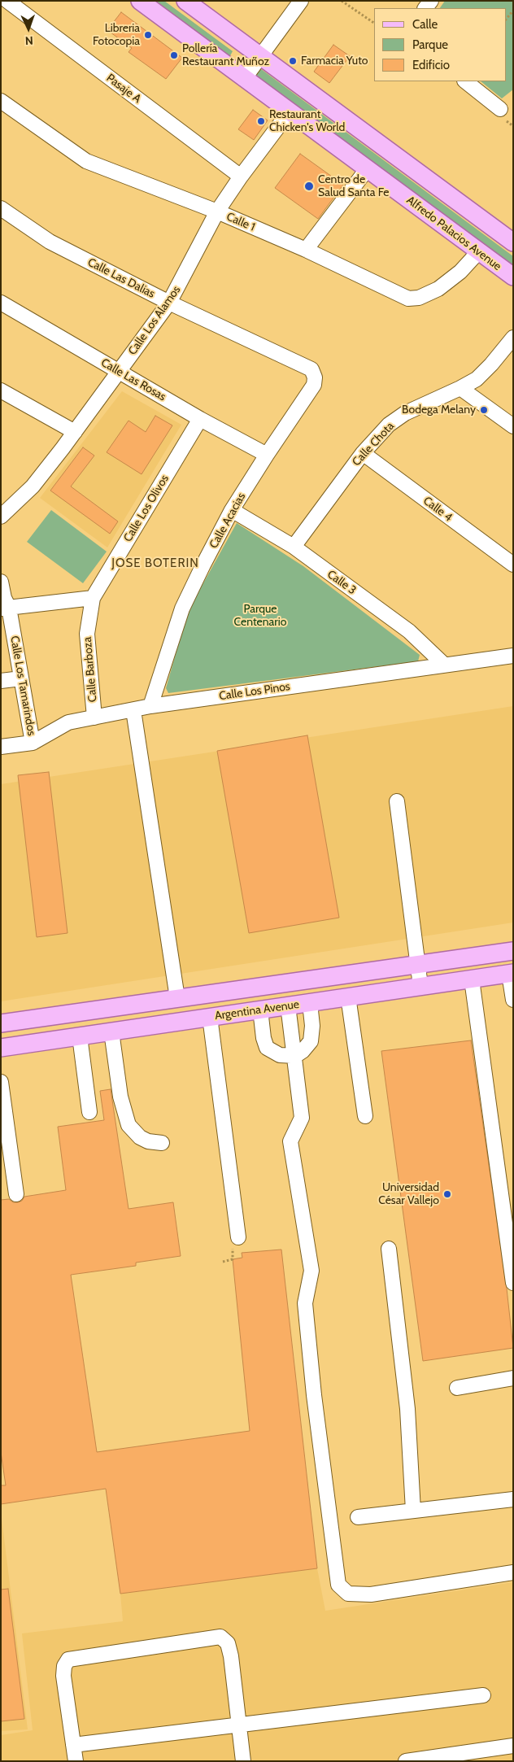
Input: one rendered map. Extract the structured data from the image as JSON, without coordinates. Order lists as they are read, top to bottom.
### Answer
{
  "streets": {
    "main road": ["Alfredo Palacios Avenue", "Argentina Avenue"],
    "street": [
      "Pasaje A",
      "Calle 1",
      "Calle Las Dalias",
      "Calle Los Alamos",
      "Calle Las Rosas",
      "Calle Chota",
      "Calle Los Olivos",
      "Calle 4",
      "Calle Acacias",
      "Calle 3",
      "Calle Barboza",
      "Calle Los Tamarindos",
      "Calle Los Pinos"
    ]
  },
  "crossings": [
    ["Pasaje A", "Calle Los Alamos"],
    ["Calle 1", "Alfredo Palacios Avenue"],
    ["Calle 1", "Calle Los Alamos"],
    ["Alfredo Palacios Avenue", "Calle Los Alamos"],
    ["Calle Las Dalias", "Calle Los Alamos"],
    ["Calle Las Dalias", "Calle Acacias"],
    ["Calle Los Alamos", "Calle Las Rosas"],
    ["Calle Las Rosas", "Calle Los Olivos"],
    ["Calle Las Rosas", "Calle Acacias"],
    ["Calle Chota", "Calle 4"],
    ["Calle Chota", "Calle 3"],
    ["Calle Los Olivos", "Calle Barboza"],
    ["Calle Acacias", "Calle 3"],
    ["Calle Acacias", "Calle Los Pinos"],
    ["Calle 3", "Calle Los Pinos"],
    ["Calle Barboza", "Calle Los Pinos"],
    ["Calle Los Tamarindos", "Calle Los Pinos"]
  ],
  "districts": ["JOSE BOTERIN"],
  "parks": ["Parque Centenario"],
  "places": [
    "Libreria Fotocopia",
    "Pollería Restaurant Muñoz",
    "Farmacia Yuto",
    "Restaurant Chicken's World",
    "Centro de Salud Santa Fe",
    "Bodega Melany",
    "Universidad César Vallejo"
  ],
  "legend": ["Calle", "Parque", "Edificio"],
  "north": "bottom"
}
